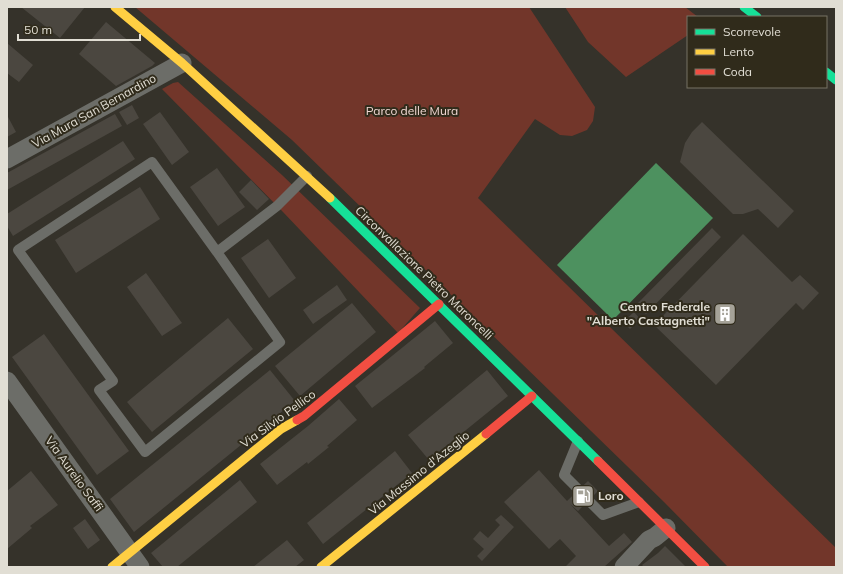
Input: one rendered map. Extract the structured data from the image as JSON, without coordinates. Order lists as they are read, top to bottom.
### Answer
{
  "streets": {
    "street": [
      "Via Mura San Bernardino",
      "Circonvallazione Pietro Maroncelli",
      "Via Silvio Pellico",
      "Via Massimo d'Azeglio",
      "Via Aurelio Saffi"
    ]
  },
  "crossings": [
    ["Via Mura San Bernardino", "Circonvallazione Pietro Maroncelli"],
    ["Circonvallazione Pietro Maroncelli", "Via Silvio Pellico"],
    ["Circonvallazione Pietro Maroncelli", "Via Massimo d'Azeglio"],
    ["Via Silvio Pellico", "Via Aurelio Saffi"]
  ],
  "parks": ["Parco delle Mura"],
  "places": {
    "building": ["Centro Federale \"Alberto Castagnetti\""],
    "fuel station": ["Loro"]
  },
  "legend": ["Scorrevole", "Lento", "Coda"],
  "scale_bar": "50 m"
}
